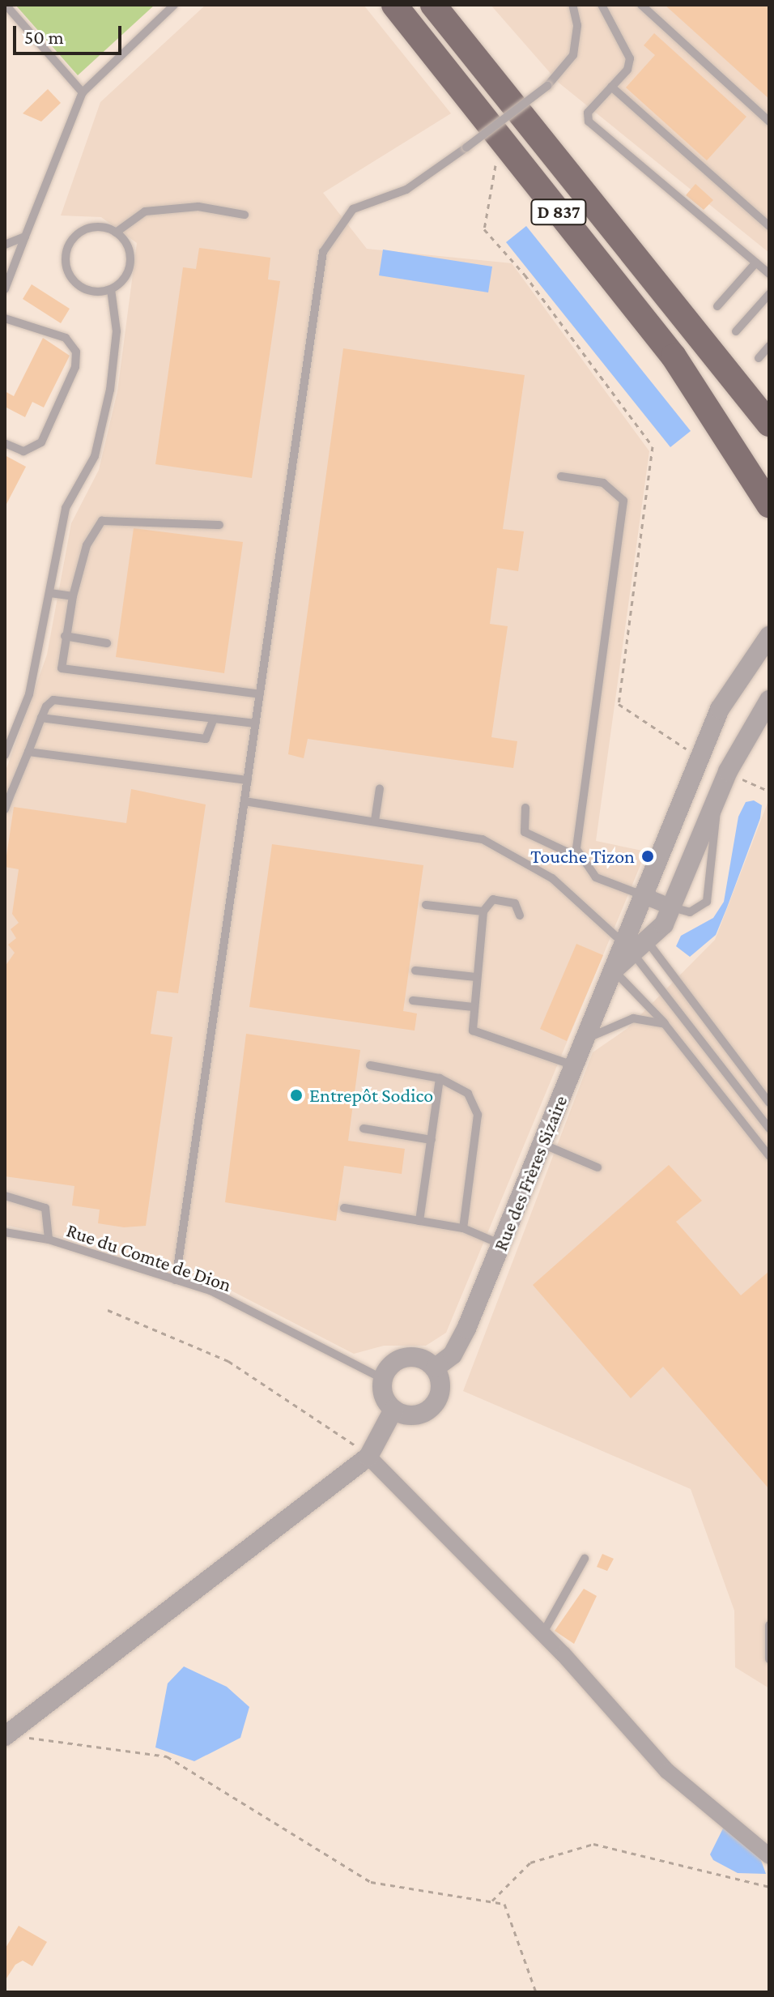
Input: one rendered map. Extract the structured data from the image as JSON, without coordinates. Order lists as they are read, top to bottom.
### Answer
{
  "streets": {
    "main road": ["D 837"],
    "street": ["Rue des Frères Sizaire"],
    "lane": ["Rue du Comte de Dion"]
  },
  "crossings": [
    ["Rue des Frères Sizaire", "Rue du Comte de Dion"]
  ],
  "places": ["Touche Tizon", "Entrepôt Sodico"],
  "scale_bar": "50 m"
}
